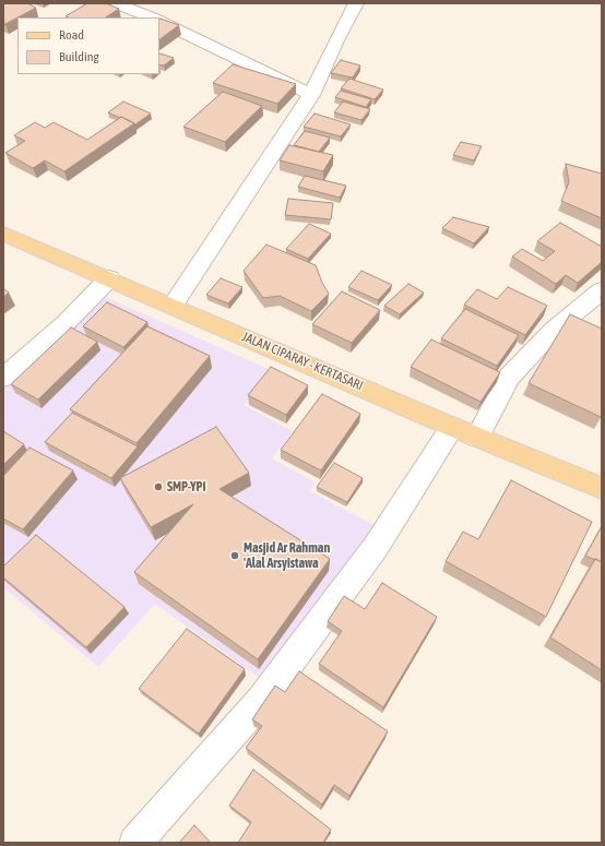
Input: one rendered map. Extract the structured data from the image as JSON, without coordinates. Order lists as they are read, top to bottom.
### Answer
{
  "streets": {
    "main road": ["JALAN CIPARAY - KERTASARI"]
  },
  "places": ["SMP-YPI", "Masjid Ar Rahman 'Alal Arsyistawa"],
  "legend": ["Road", "Building"]
}
